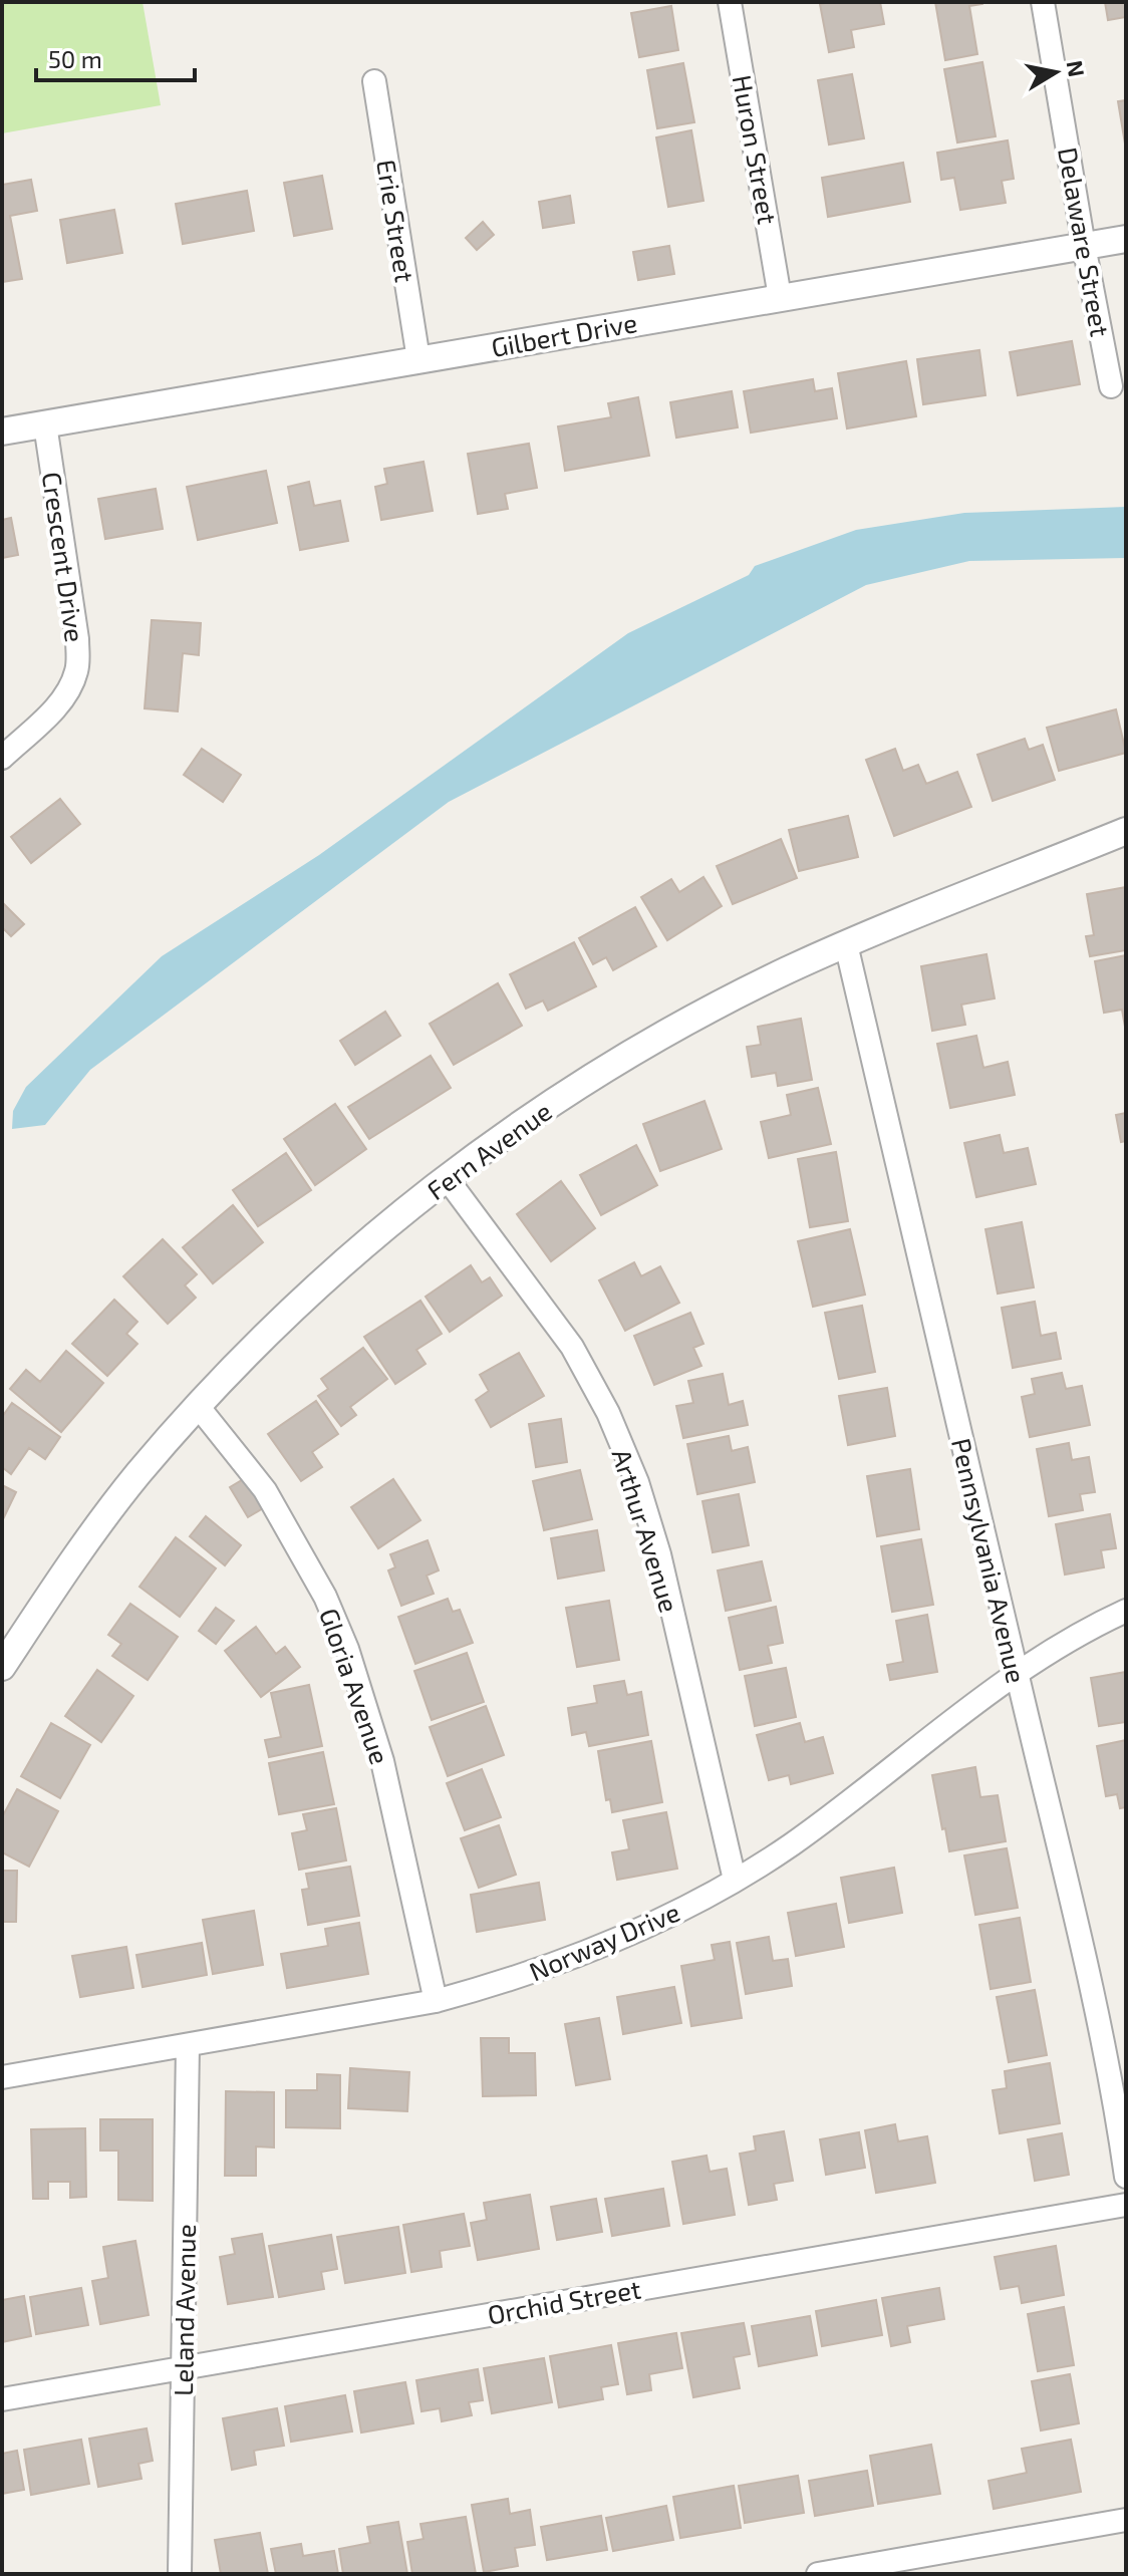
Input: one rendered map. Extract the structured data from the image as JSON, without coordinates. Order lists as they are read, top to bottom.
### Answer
{
  "streets": {
    "street": [
      "Huron Street",
      "Erie Street",
      "Delaware Street",
      "Gilbert Drive",
      "Crescent Drive",
      "Fern Avenue",
      "Arthur Avenue",
      "Pennsylvania Avenue",
      "Gloria Avenue",
      "Norway Drive",
      "Orchid Street",
      "Leland Avenue"
    ]
  },
  "crossings": [
    ["Huron Street", "Gilbert Drive"],
    ["Erie Street", "Gilbert Drive"],
    ["Delaware Street", "Gilbert Drive"],
    ["Gilbert Drive", "Crescent Drive"],
    ["Fern Avenue", "Arthur Avenue"],
    ["Fern Avenue", "Pennsylvania Avenue"],
    ["Fern Avenue", "Gloria Avenue"],
    ["Arthur Avenue", "Norway Drive"],
    ["Pennsylvania Avenue", "Norway Drive"],
    ["Gloria Avenue", "Norway Drive"],
    ["Norway Drive", "Leland Avenue"],
    ["Orchid Street", "Leland Avenue"]
  ],
  "scale_bar": "50 m",
  "north": "right"
}
